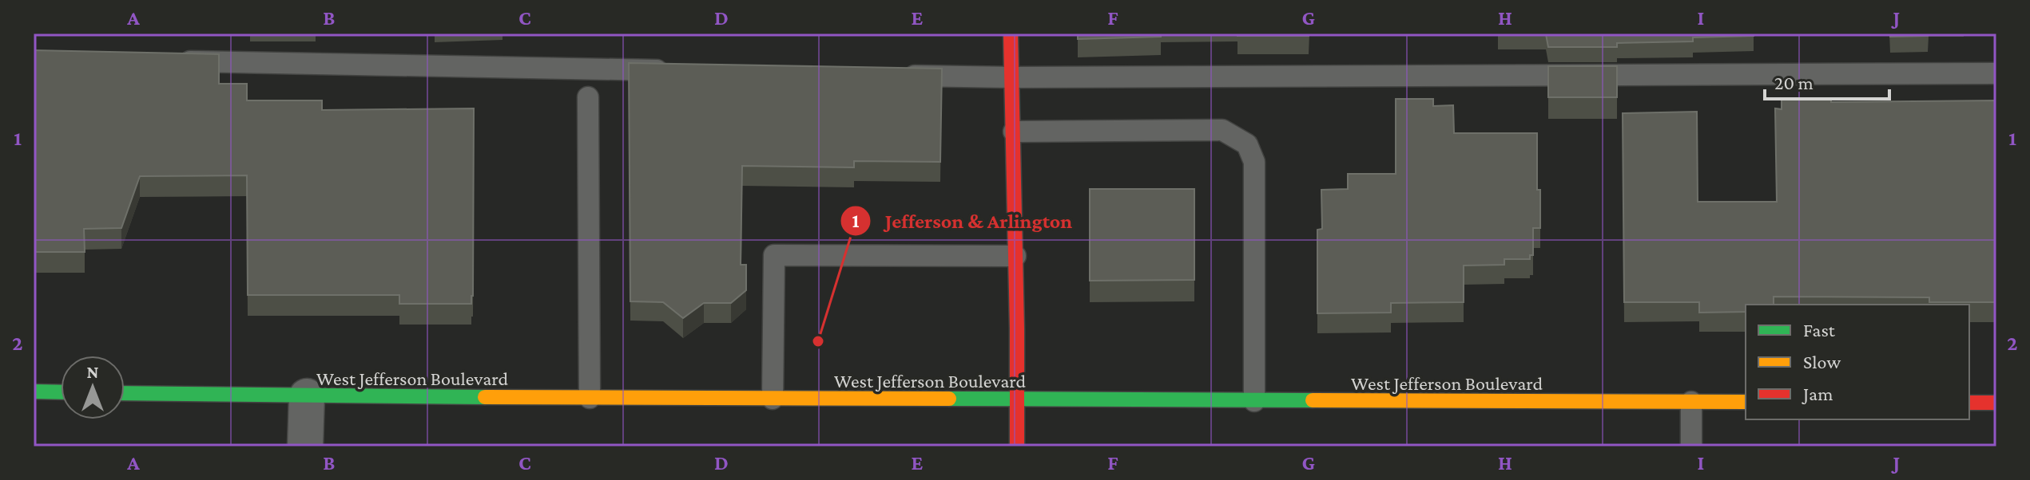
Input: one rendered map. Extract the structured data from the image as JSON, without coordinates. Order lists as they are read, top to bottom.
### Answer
{
  "streets": {
    "main road": ["West Jefferson Boulevard"]
  },
  "places": ["Jefferson & Arlington"],
  "legend": ["Fast", "Slow", "Jam"],
  "scale_bar": "20 m",
  "north": "top",
  "grid": {
    "columns": [
      "A",
      "B",
      "C",
      "D",
      "E",
      "F",
      "G",
      "H",
      "I",
      "J"
    ],
    "rows": ["1", "2"]
  }
}
